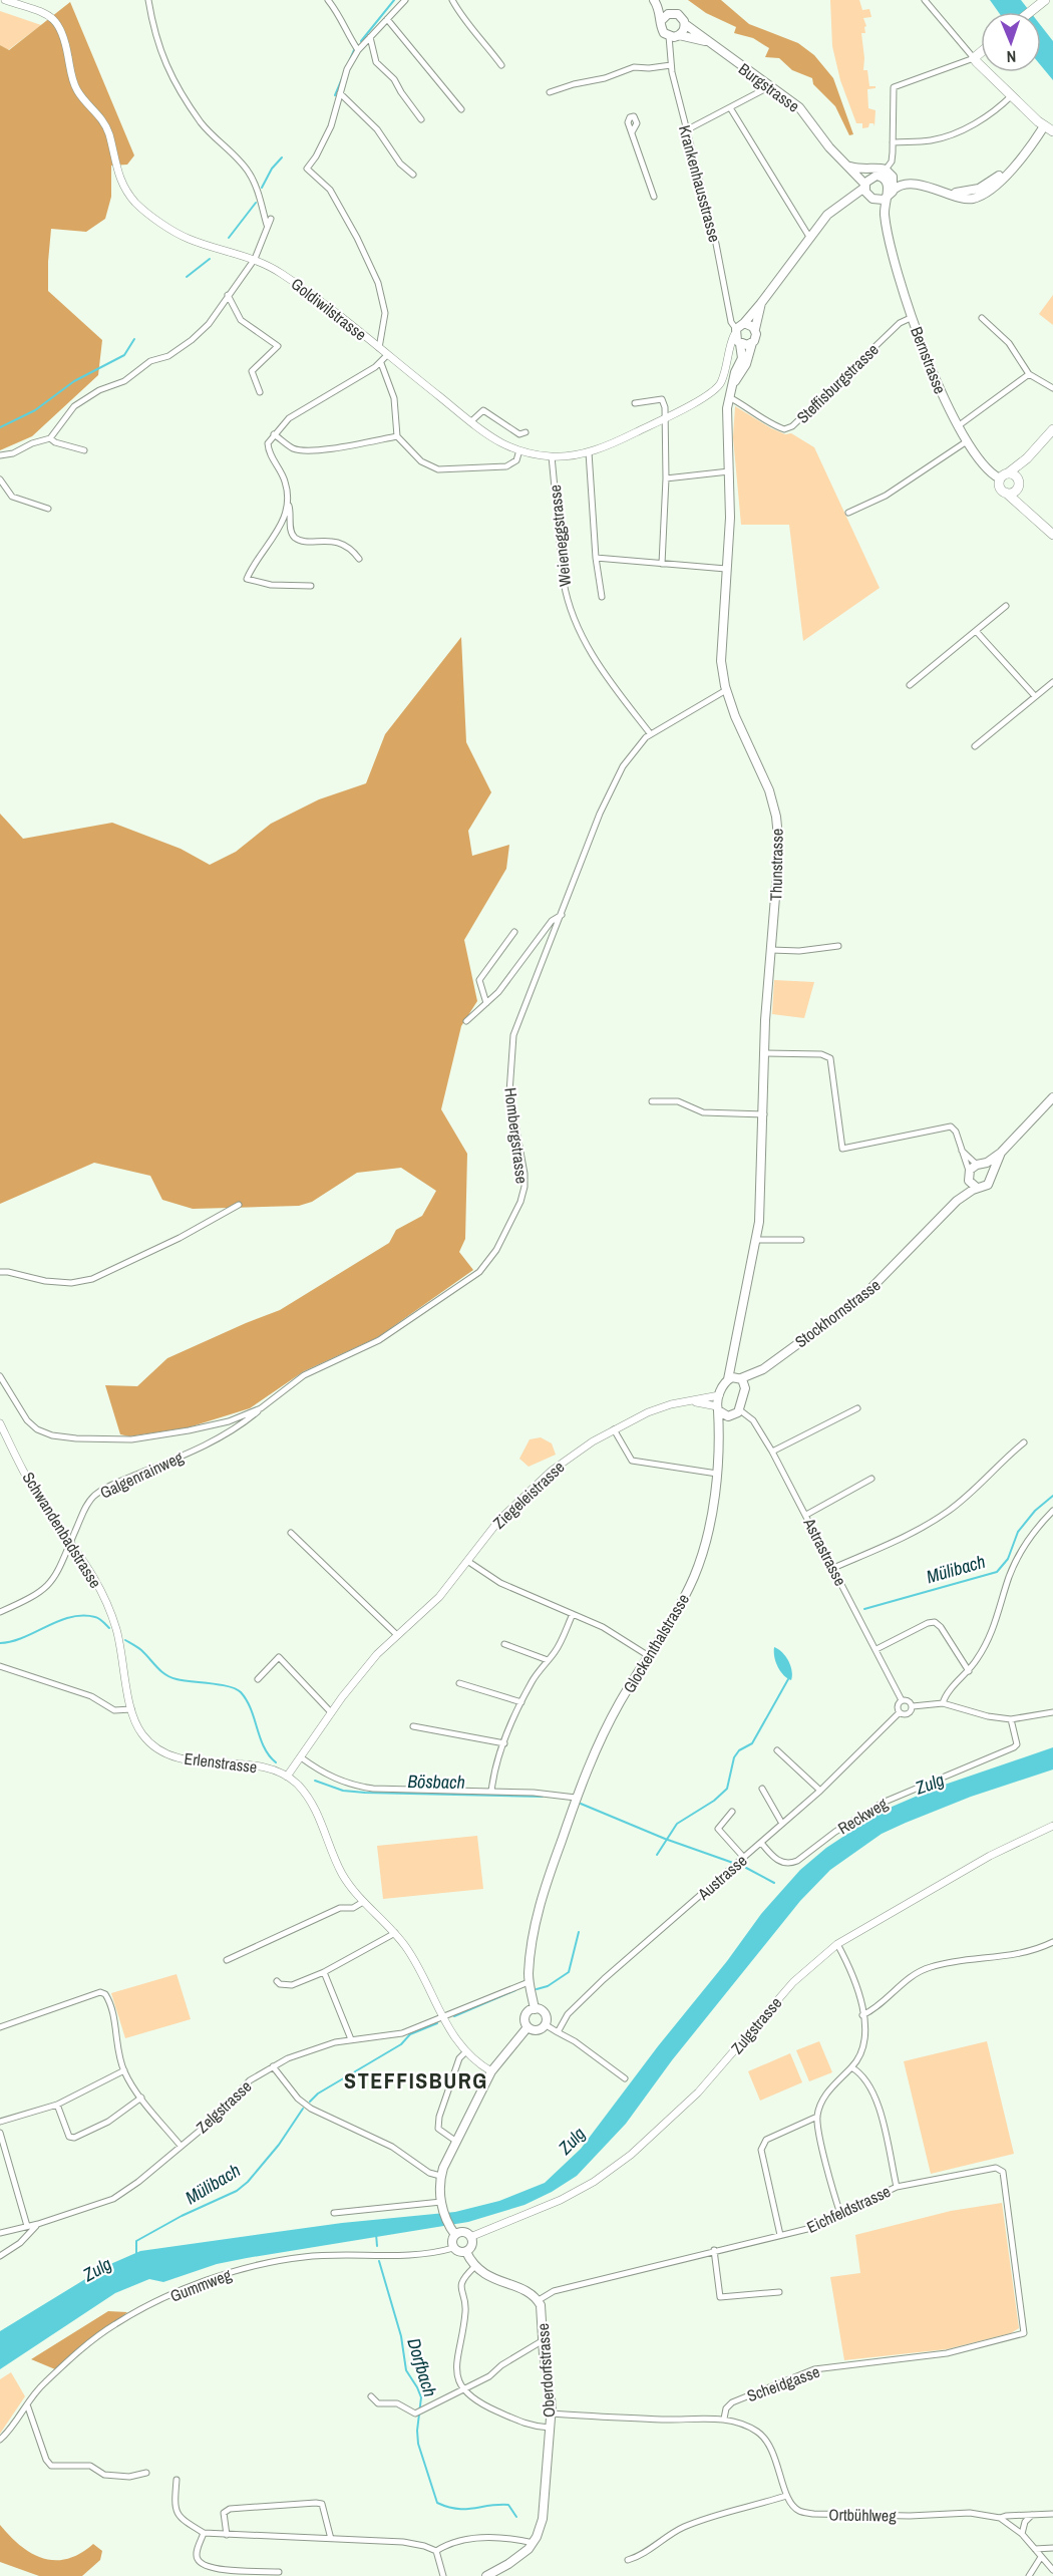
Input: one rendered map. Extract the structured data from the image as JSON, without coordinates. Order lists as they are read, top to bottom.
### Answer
{
  "streets": {
    "main road": [
      "Burgstrasse",
      "Bernstrasse",
      "Thunstrasse",
      "Stockhornstrasse",
      "Glockenthalstrasse",
      "Oberdorfstrasse"
    ],
    "street": [
      "Krankenhausstrasse",
      "Goldiwilstrasse",
      "Steffisburgstrasse",
      "Weieneggstrasse",
      "Hombergstrasse",
      "Galgenrainweg",
      "Ziegeleistrasse",
      "Schwandenbadstrasse",
      "Astrastrasse",
      "Erlenstrasse",
      "Reckweg",
      "Austrasse",
      "Zulgstrasse",
      "Zelgstrasse",
      "Eichfeldstrasse",
      "Gummweg",
      "Scheidgasse",
      "Ortbühlweg"
    ]
  },
  "crossings": [
    ["Burgstrasse", "Krankenhausstrasse"],
    ["Burgstrasse", "Bernstrasse"],
    ["Krankenhausstrasse", "Goldiwilstrasse"],
    ["Krankenhausstrasse", "Thunstrasse"],
    ["Goldiwilstrasse", "Weieneggstrasse"],
    ["Goldiwilstrasse", "Thunstrasse"],
    ["Bernstrasse", "Steffisburgstrasse"],
    ["Steffisburgstrasse", "Thunstrasse"],
    ["Weieneggstrasse", "Hombergstrasse"],
    ["Thunstrasse", "Hombergstrasse"],
    ["Thunstrasse", "Stockhornstrasse"],
    ["Thunstrasse", "Ziegeleistrasse"],
    ["Thunstrasse", "Astrastrasse"],
    ["Thunstrasse", "Glockenthalstrasse"],
    ["Hombergstrasse", "Galgenrainweg"],
    ["Stockhornstrasse", "Ziegeleistrasse"],
    ["Stockhornstrasse", "Astrastrasse"],
    ["Stockhornstrasse", "Glockenthalstrasse"],
    ["Galgenrainweg", "Schwandenbadstrasse"],
    ["Ziegeleistrasse", "Astrastrasse"],
    ["Ziegeleistrasse", "Glockenthalstrasse"],
    ["Ziegeleistrasse", "Erlenstrasse"],
    ["Schwandenbadstrasse", "Erlenstrasse"],
    ["Astrastrasse", "Glockenthalstrasse"],
    ["Astrastrasse", "Austrasse"],
    ["Glockenthalstrasse", "Zelgstrasse"],
    ["Erlenstrasse", "Zelgstrasse"],
    ["Reckweg", "Austrasse"],
    ["Zulgstrasse", "Gummweg"],
    ["Eichfeldstrasse", "Oberdorfstrasse"],
    ["Eichfeldstrasse", "Scheidgasse"]
  ],
  "districts": ["STEFFISBURG"],
  "water": [
    "Mülibach",
    "Bösbach",
    "Zulg",
    "Dorfbach"
  ],
  "north": "bottom"
}
